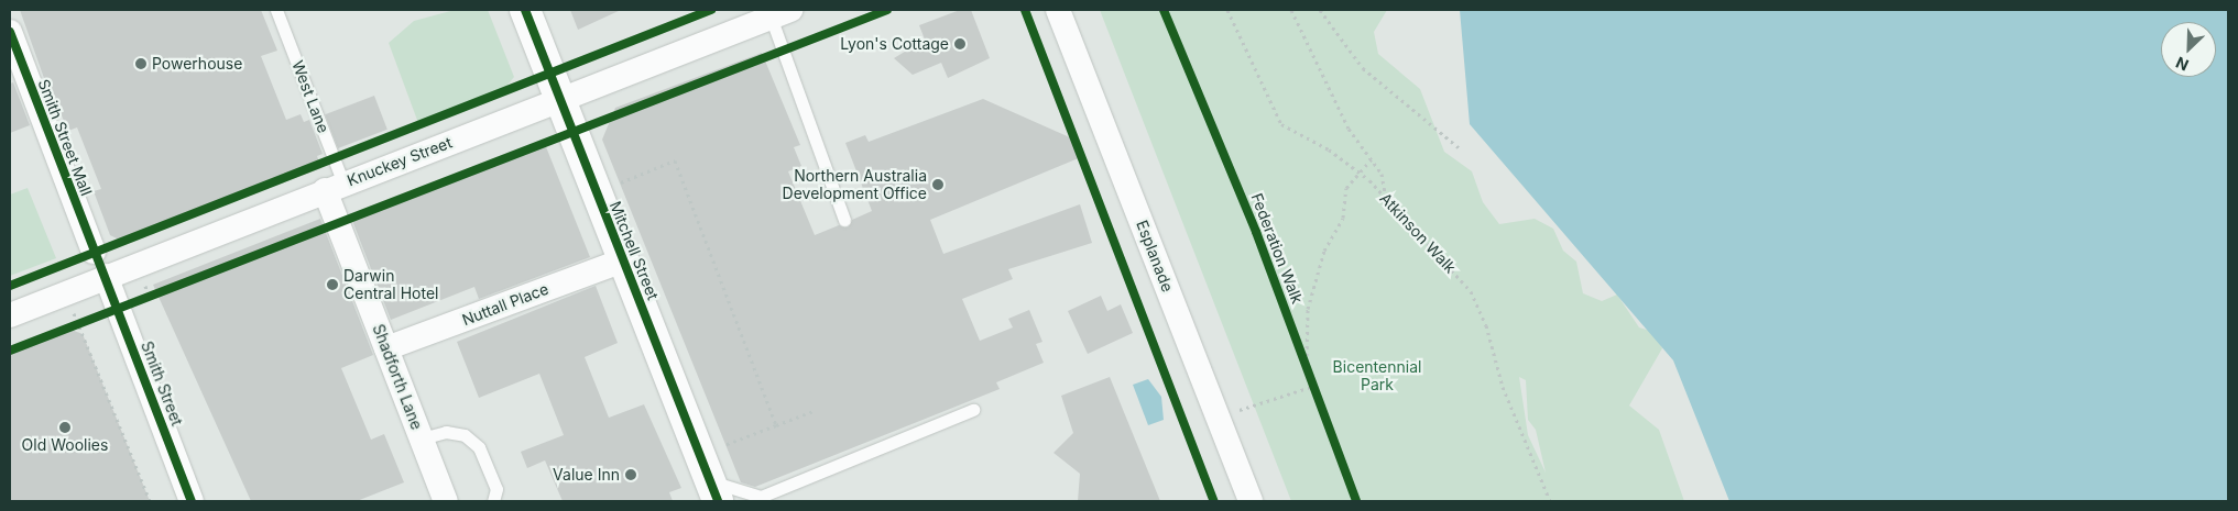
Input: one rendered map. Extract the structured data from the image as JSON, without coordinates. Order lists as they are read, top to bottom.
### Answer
{
  "streets": {
    "street": [
      "Smith Street Mall",
      "Knuckey Street",
      "Mitchell Street",
      "Esplanade",
      "Nuttall Place",
      "Shadforth Lane",
      "Smith Street"
    ],
    "lane": ["West Lane"],
    "path": ["Atkinson Walk"],
    "cycle path": ["Federation Walk"]
  },
  "crossings": [
    ["West Lane", "Knuckey Street"],
    ["West Lane", "Shadforth Lane"],
    ["Knuckey Street", "Mitchell Street"],
    ["Knuckey Street", "Shadforth Lane"],
    ["Knuckey Street", "Smith Street"],
    ["Mitchell Street", "Nuttall Place"],
    ["Nuttall Place", "Shadforth Lane"]
  ],
  "parks": ["Bicentennial Park"],
  "places": [
    "Lyon's Cottage",
    "Powerhouse",
    "Northern Australia Development Office",
    "Darwin Central Hotel",
    "Old Woolies",
    "Value Inn"
  ],
  "north": "bottom left"
}
